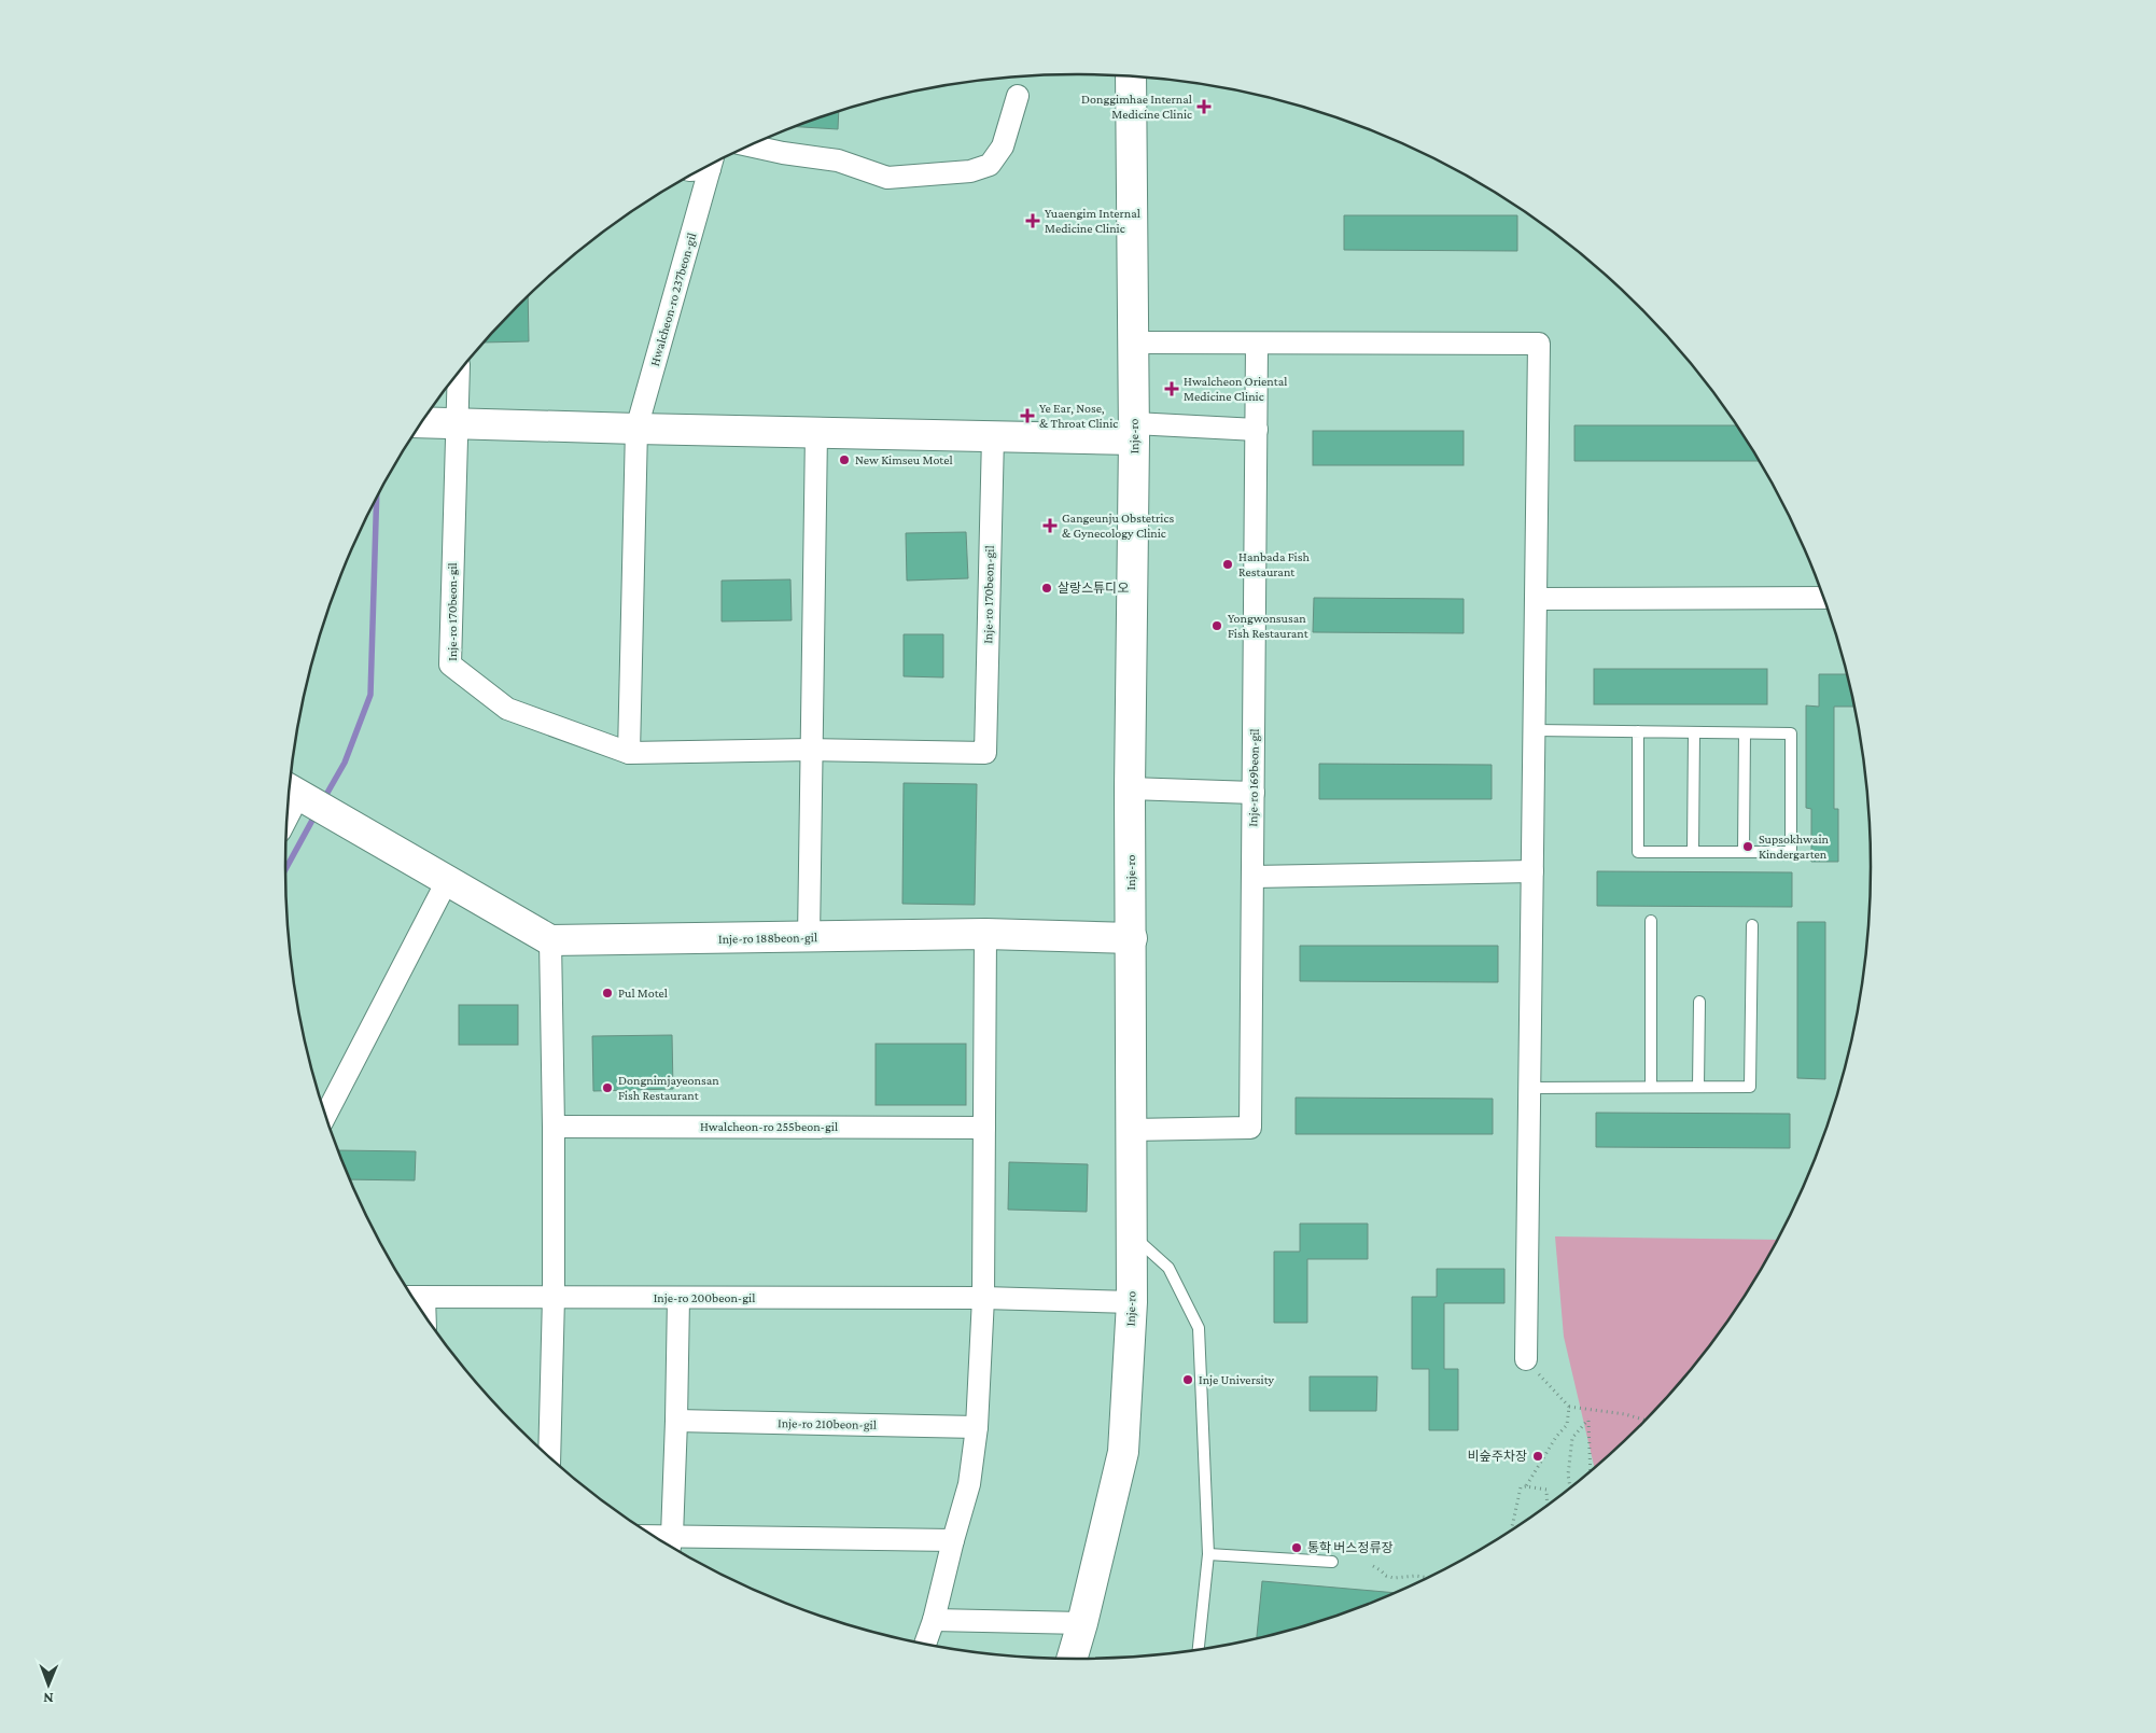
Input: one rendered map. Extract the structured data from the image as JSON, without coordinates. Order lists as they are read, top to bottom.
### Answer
{
  "streets": {
    "main road": ["Inje-ro", "Inje-ro 188beon-gil"],
    "street": [
      "Hwalcheon-ro 237beon-gil",
      "Inje-ro 170beon-gil",
      "Inje-ro 169beon-gil",
      "Hwalcheon-ro 255beon-gil",
      "Inje-ro 200beon-gil",
      "Inje-ro 210beon-gil"
    ]
  },
  "crossings": [
    ["Inje-ro", "Inje-ro 169beon-gil"],
    ["Inje-ro", "Inje-ro 188beon-gil"],
    ["Inje-ro", "Inje-ro 200beon-gil"]
  ],
  "places": {
    "health": [
      "Donggimhae Internal Medicine Clinic",
      "Yuaengim Internal Medicine Clinic",
      "Hwalcheon Oriental Medicine Clinic",
      "Ye Ear, Nose, & Throat Clinic",
      "Gangeunju Obstetrics & Gynecology Clinic"
    ],
    "other": [
      "New Kimseu Motel",
      "Hanbada Fish Restaurant",
      "살랑스튜디오",
      "Yongwonsusan Fish Restaurant",
      "Supsokhwain Kindergarten",
      "Pul Motel",
      "Dongnimjayeonsan Fish Restaurant",
      "Inje University",
      "비숲주차장",
      "통학 버스정류장"
    ]
  },
  "north": "bottom"
}
